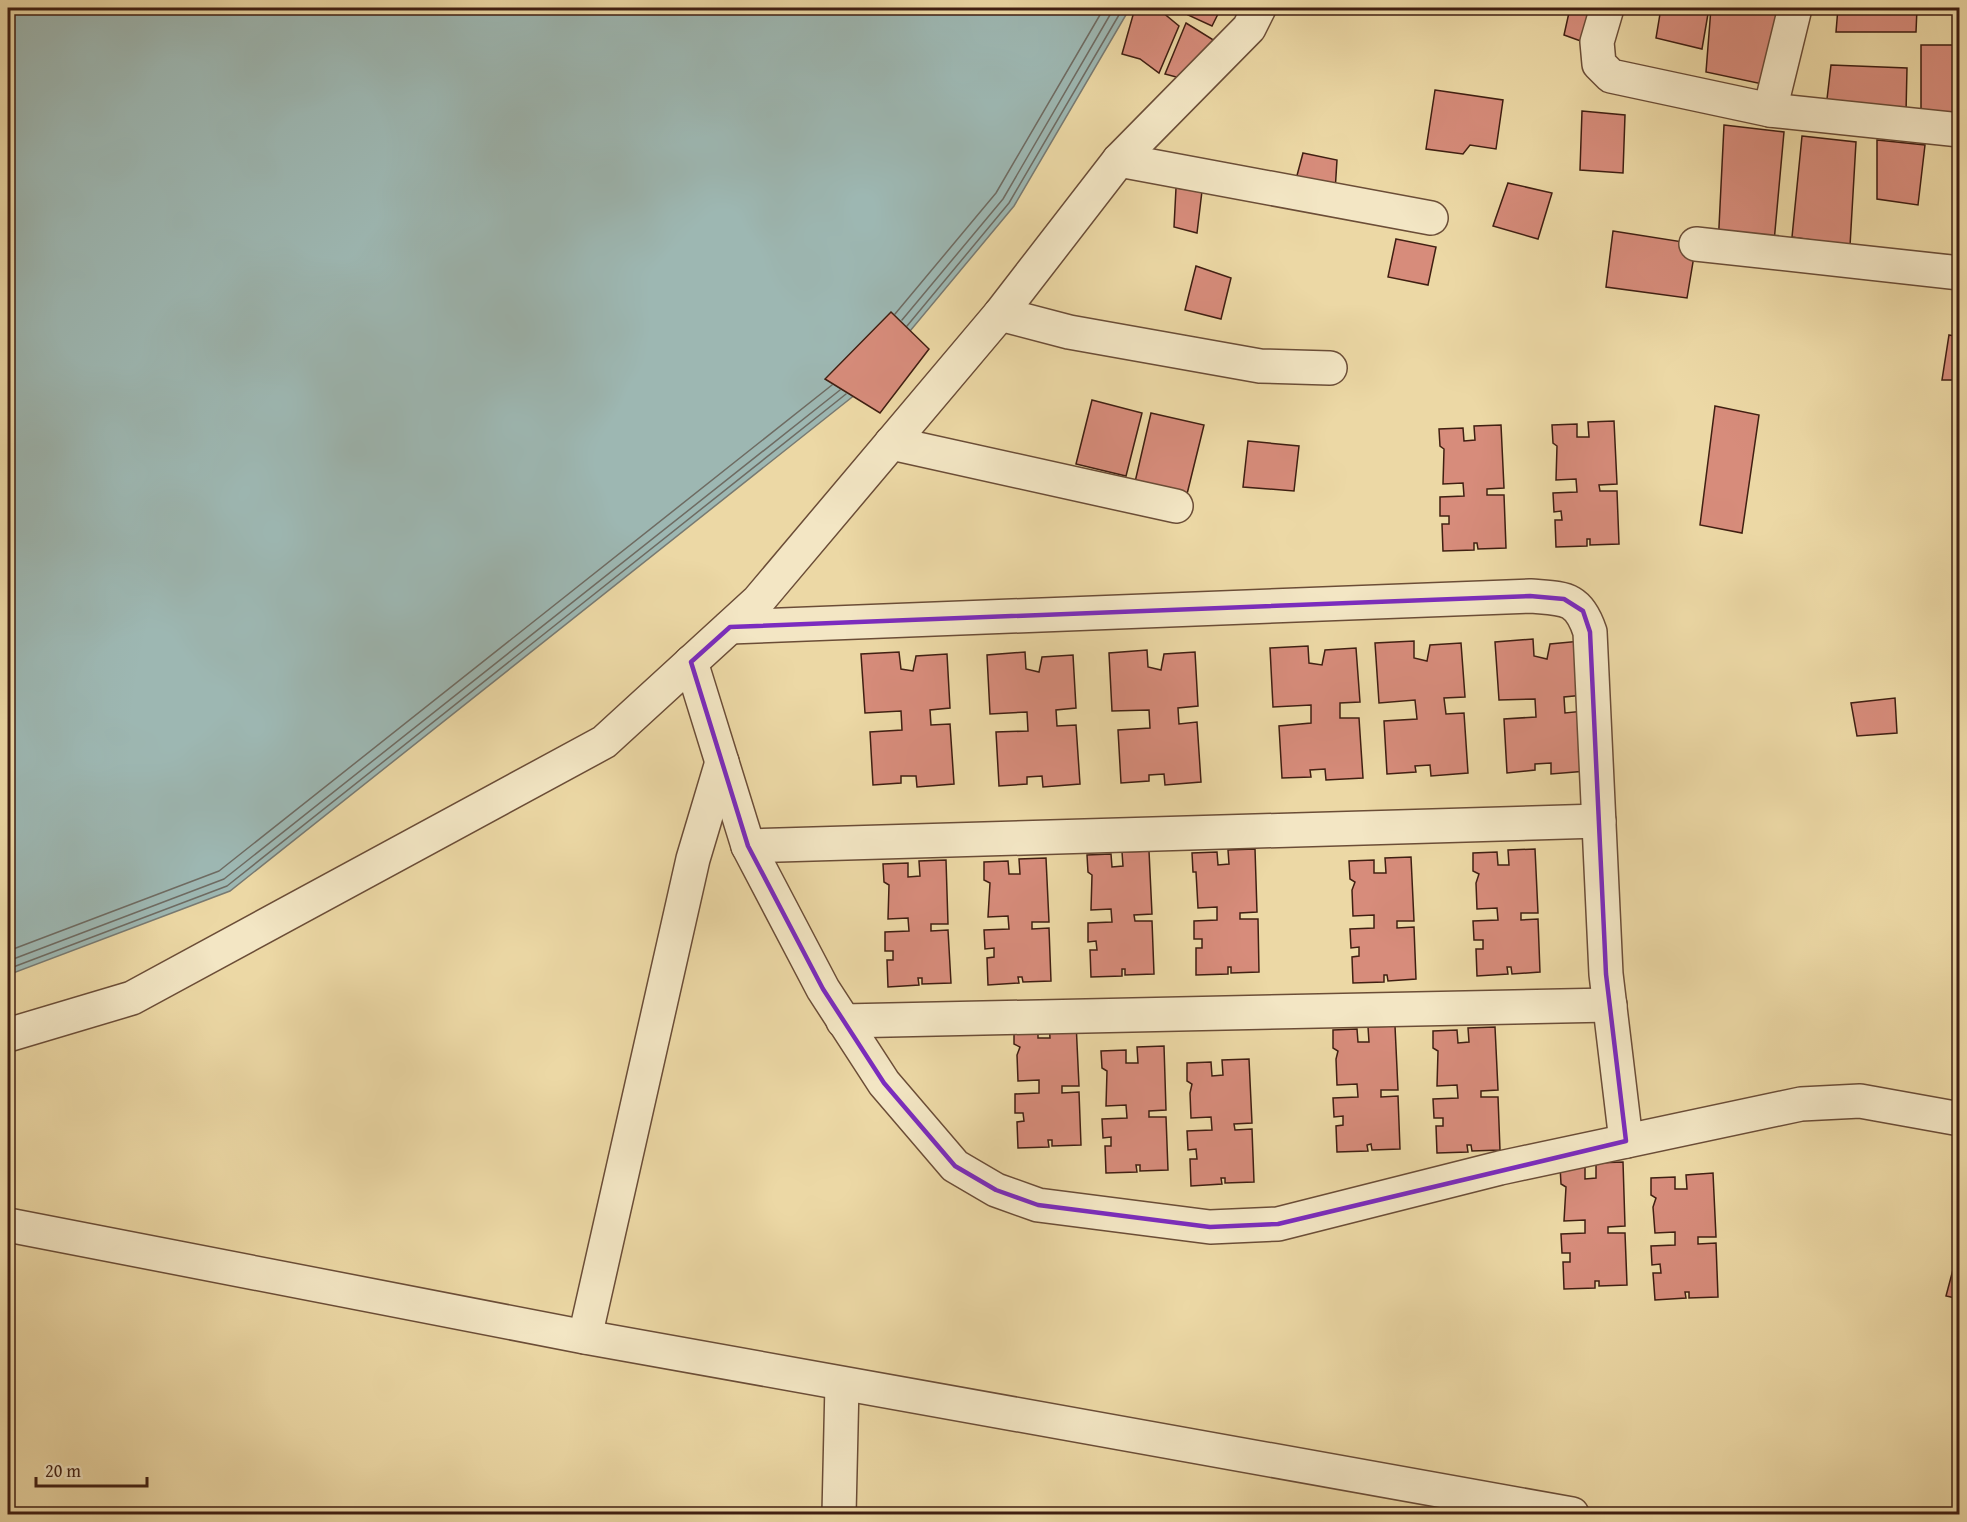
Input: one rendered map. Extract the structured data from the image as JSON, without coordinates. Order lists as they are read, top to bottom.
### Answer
{
  "scale_bar": "20 m"
}
